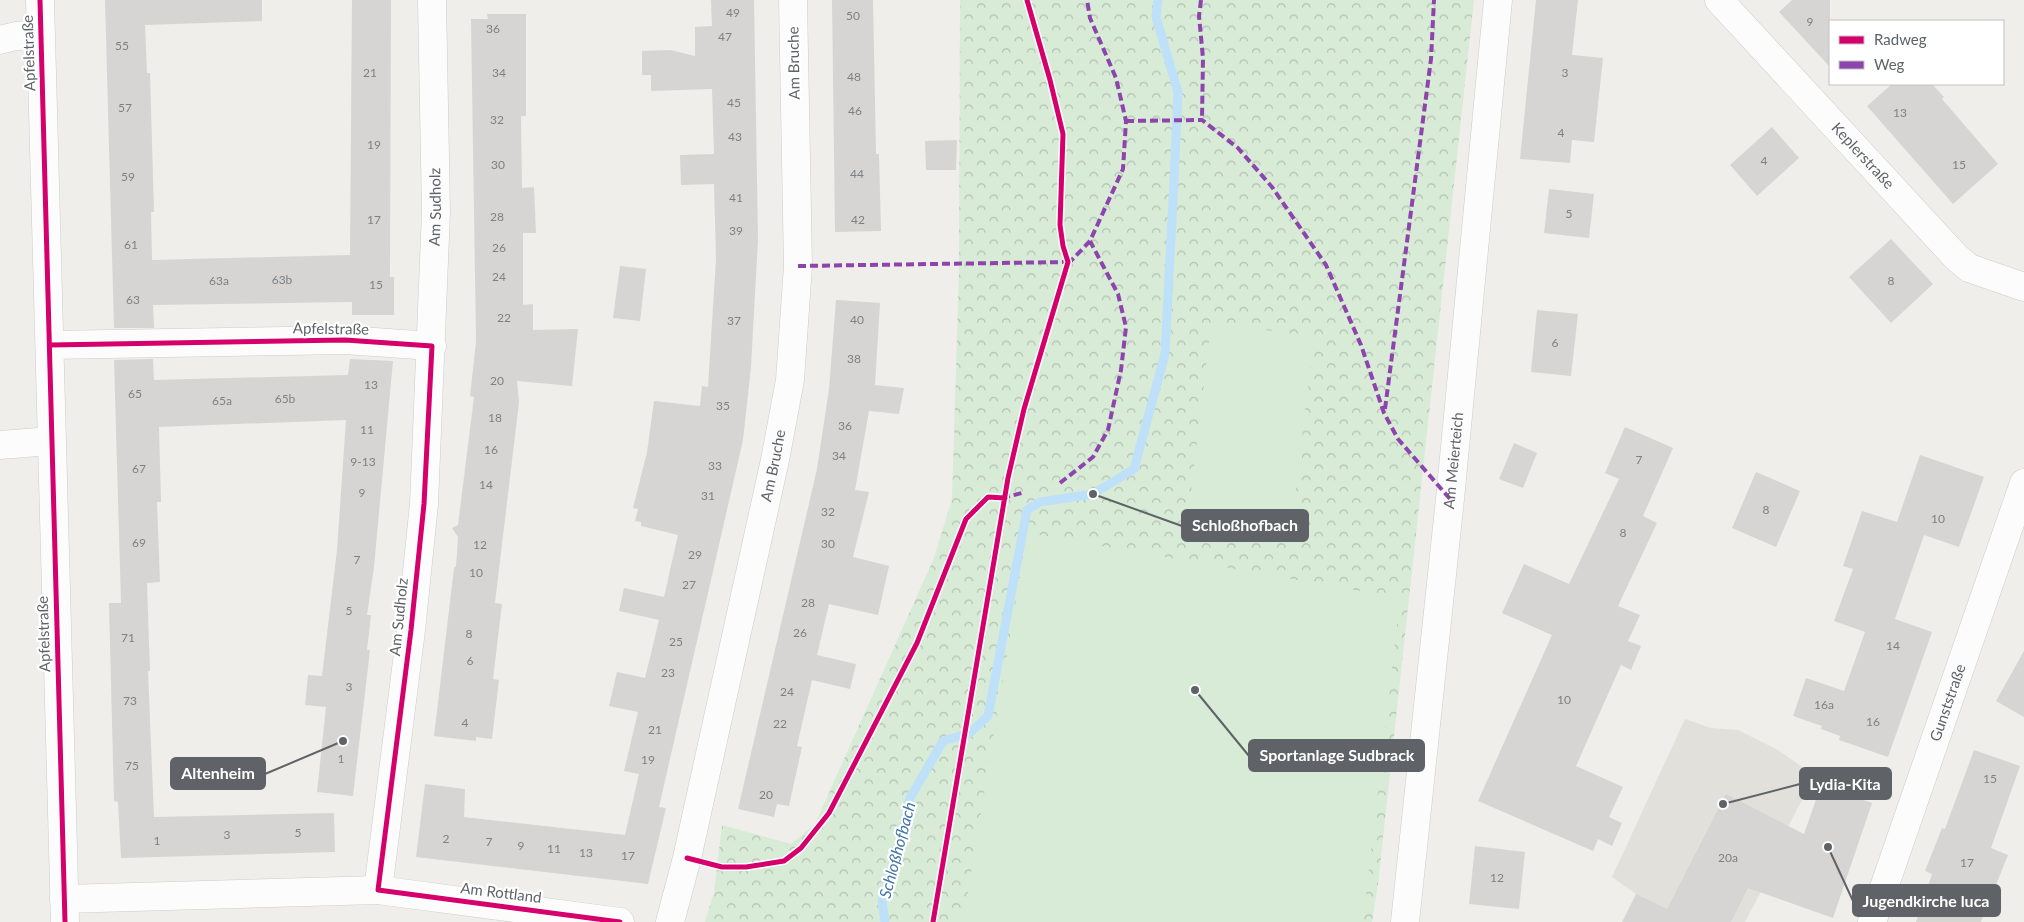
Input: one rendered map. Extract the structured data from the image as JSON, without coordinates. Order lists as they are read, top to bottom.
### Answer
{
  "streets": {
    "street": [
      "Apfelstraße",
      "Am Bruche",
      "Keplerstraße",
      "Am Sudholz",
      "Am Meierteich",
      "Gunststraße",
      "Am Rottland"
    ]
  },
  "crossings": [
    ["Apfelstraße", "Am Sudholz"],
    ["Apfelstraße", "Am Rottland"],
    ["Am Sudholz", "Am Rottland"]
  ],
  "water": ["Schloßhofbach"],
  "places": [
    "Schloßhofbach",
    "Sportanlage Sudbrack",
    "Altenheim",
    "Lydia-Kita",
    "Jugendkirche luca"
  ],
  "house_numbers": [
    "49",
    "50",
    "9",
    "36",
    "47",
    "55",
    "21",
    "34",
    "3",
    "48",
    "45",
    "57",
    "46",
    "13",
    "32",
    "4",
    "43",
    "19",
    "4",
    "30",
    "15",
    "44",
    "59",
    "41",
    "5",
    "28",
    "17",
    "42",
    "39",
    "61",
    "26",
    "24",
    "63b",
    "63a",
    "8",
    "15",
    "63",
    "22",
    "40",
    "37",
    "6",
    "38",
    "20",
    "13",
    "65",
    "65b",
    "65a",
    "35",
    "18",
    "36",
    "11",
    "16",
    "34",
    "7",
    "9-13",
    "33",
    "67",
    "14",
    "9",
    "31",
    "8",
    "32",
    "10",
    "8",
    "69",
    "30",
    "12",
    "29",
    "7",
    "10",
    "27",
    "28",
    "5",
    "26",
    "8",
    "71",
    "25",
    "14",
    "6",
    "23",
    "3",
    "24",
    "10",
    "73",
    "16a",
    "16",
    "4",
    "22",
    "21",
    "1",
    "19",
    "75",
    "15",
    "20",
    "5",
    "3",
    "2",
    "1",
    "7",
    "9",
    "11",
    "13",
    "17",
    "20a",
    "17",
    "12"
  ],
  "legend": ["Radweg", "Weg"]
}
